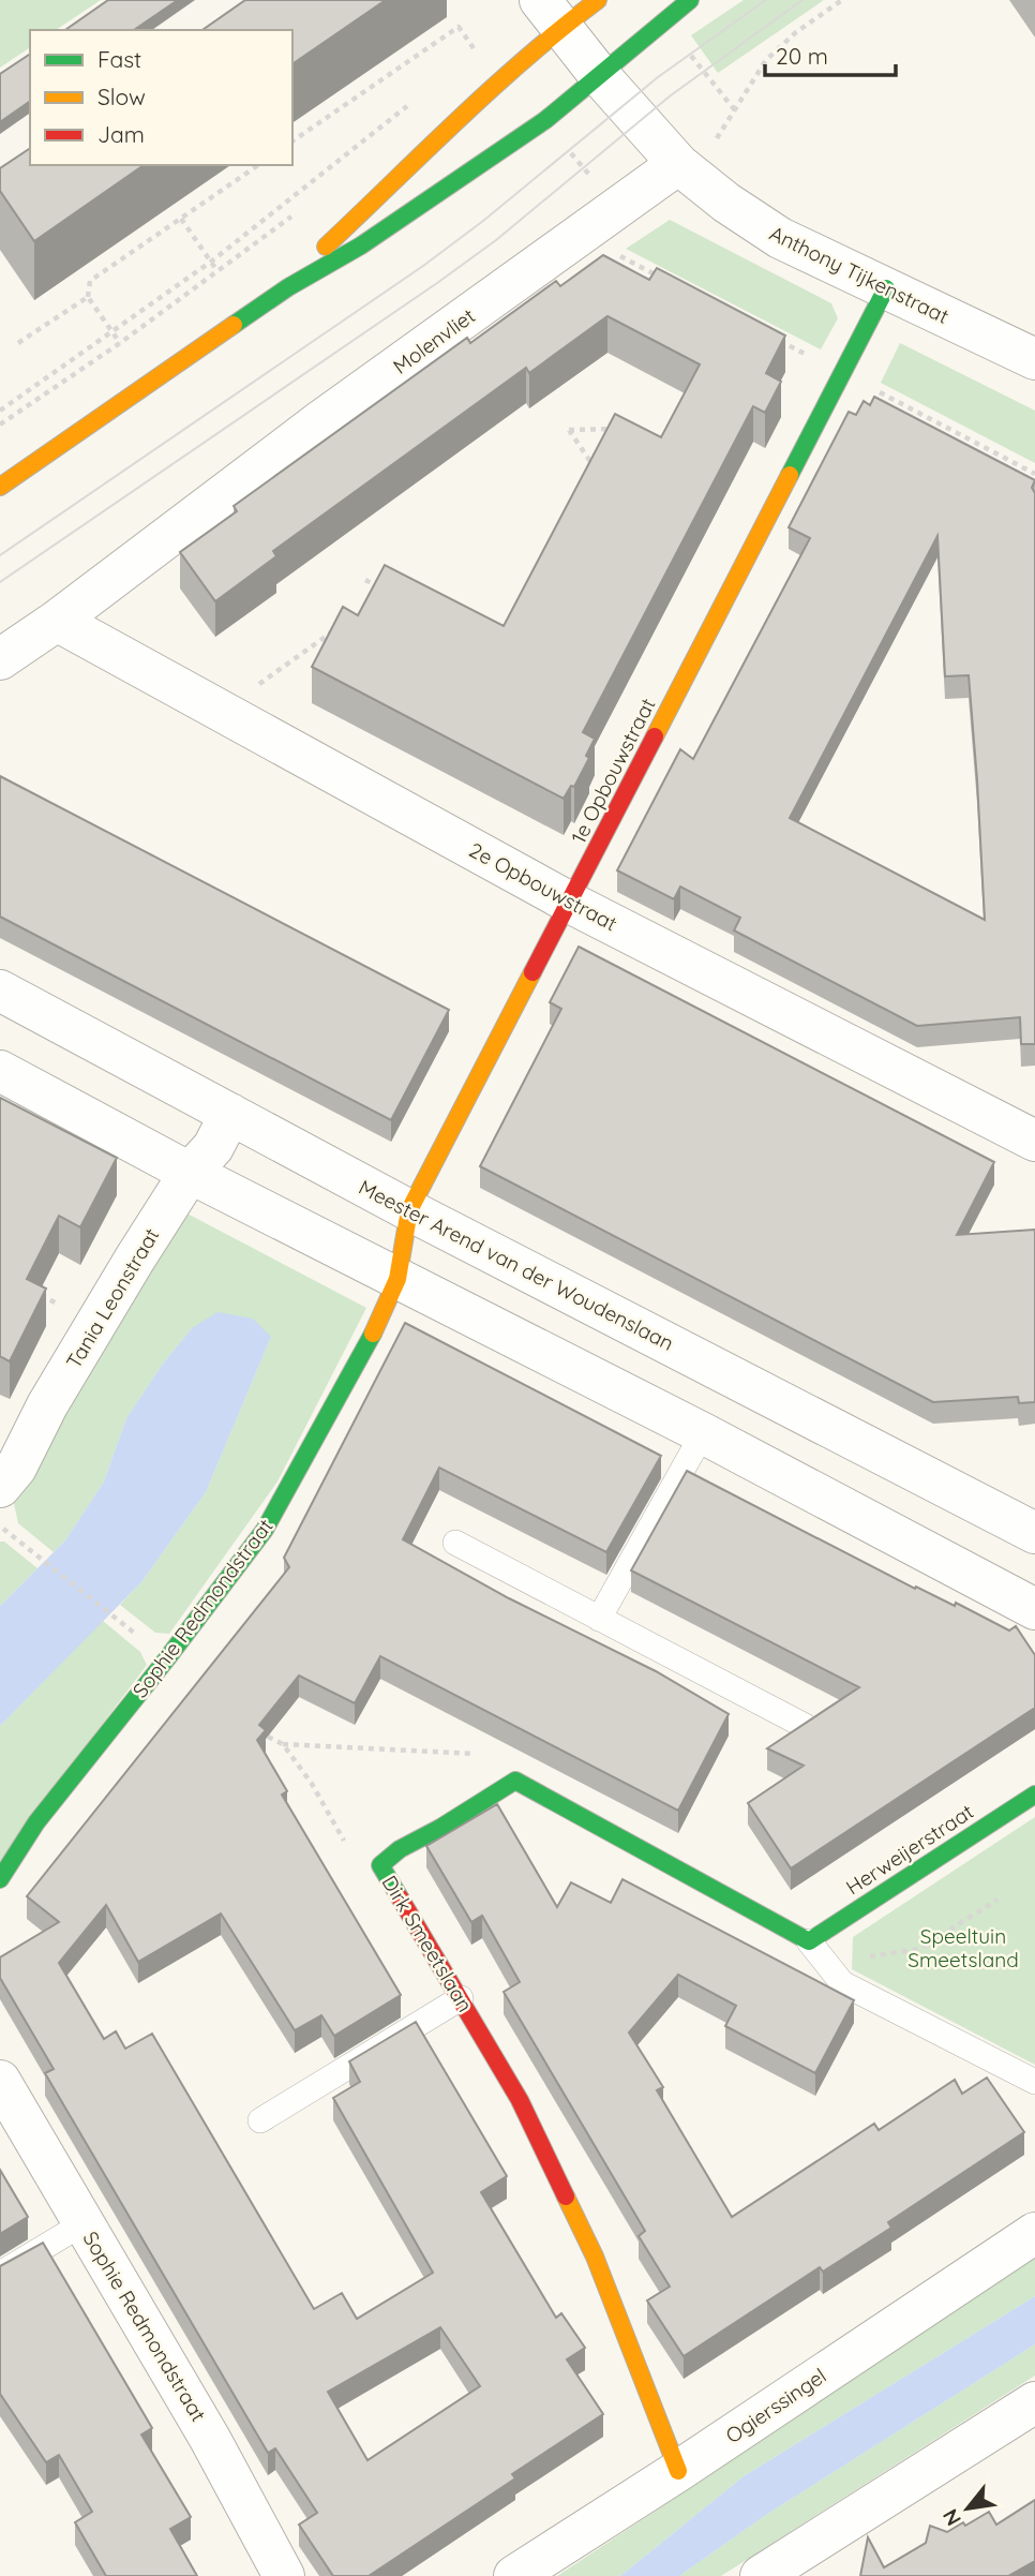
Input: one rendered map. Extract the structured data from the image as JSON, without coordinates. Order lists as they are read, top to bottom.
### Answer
{
  "streets": {
    "street": [
      "Anthony Tijkenstraat",
      "Molenvliet",
      "1e Opbouwstraat",
      "2e Opbouwstraat",
      "Meester Arend van der Woudenslaan",
      "Tania Leonstraat",
      "Sophie Redmondstraat",
      "Herweijerstraat",
      "Dirk Smeetslaan",
      "Ogierssingel"
    ]
  },
  "crossings": [
    ["Anthony Tijkenstraat", "Molenvliet"],
    ["Anthony Tijkenstraat", "1e Opbouwstraat"],
    ["Molenvliet", "2e Opbouwstraat"],
    ["1e Opbouwstraat", "2e Opbouwstraat"],
    ["1e Opbouwstraat", "Meester Arend van der Woudenslaan"],
    ["1e Opbouwstraat", "Sophie Redmondstraat"],
    ["Meester Arend van der Woudenslaan", "Tania Leonstraat"],
    ["Dirk Smeetslaan", "Ogierssingel"]
  ],
  "parks": ["Speeltuin Smeetsland"],
  "legend": ["Fast", "Slow", "Jam"],
  "scale_bar": "20 m",
  "north": "bottom left"
}
